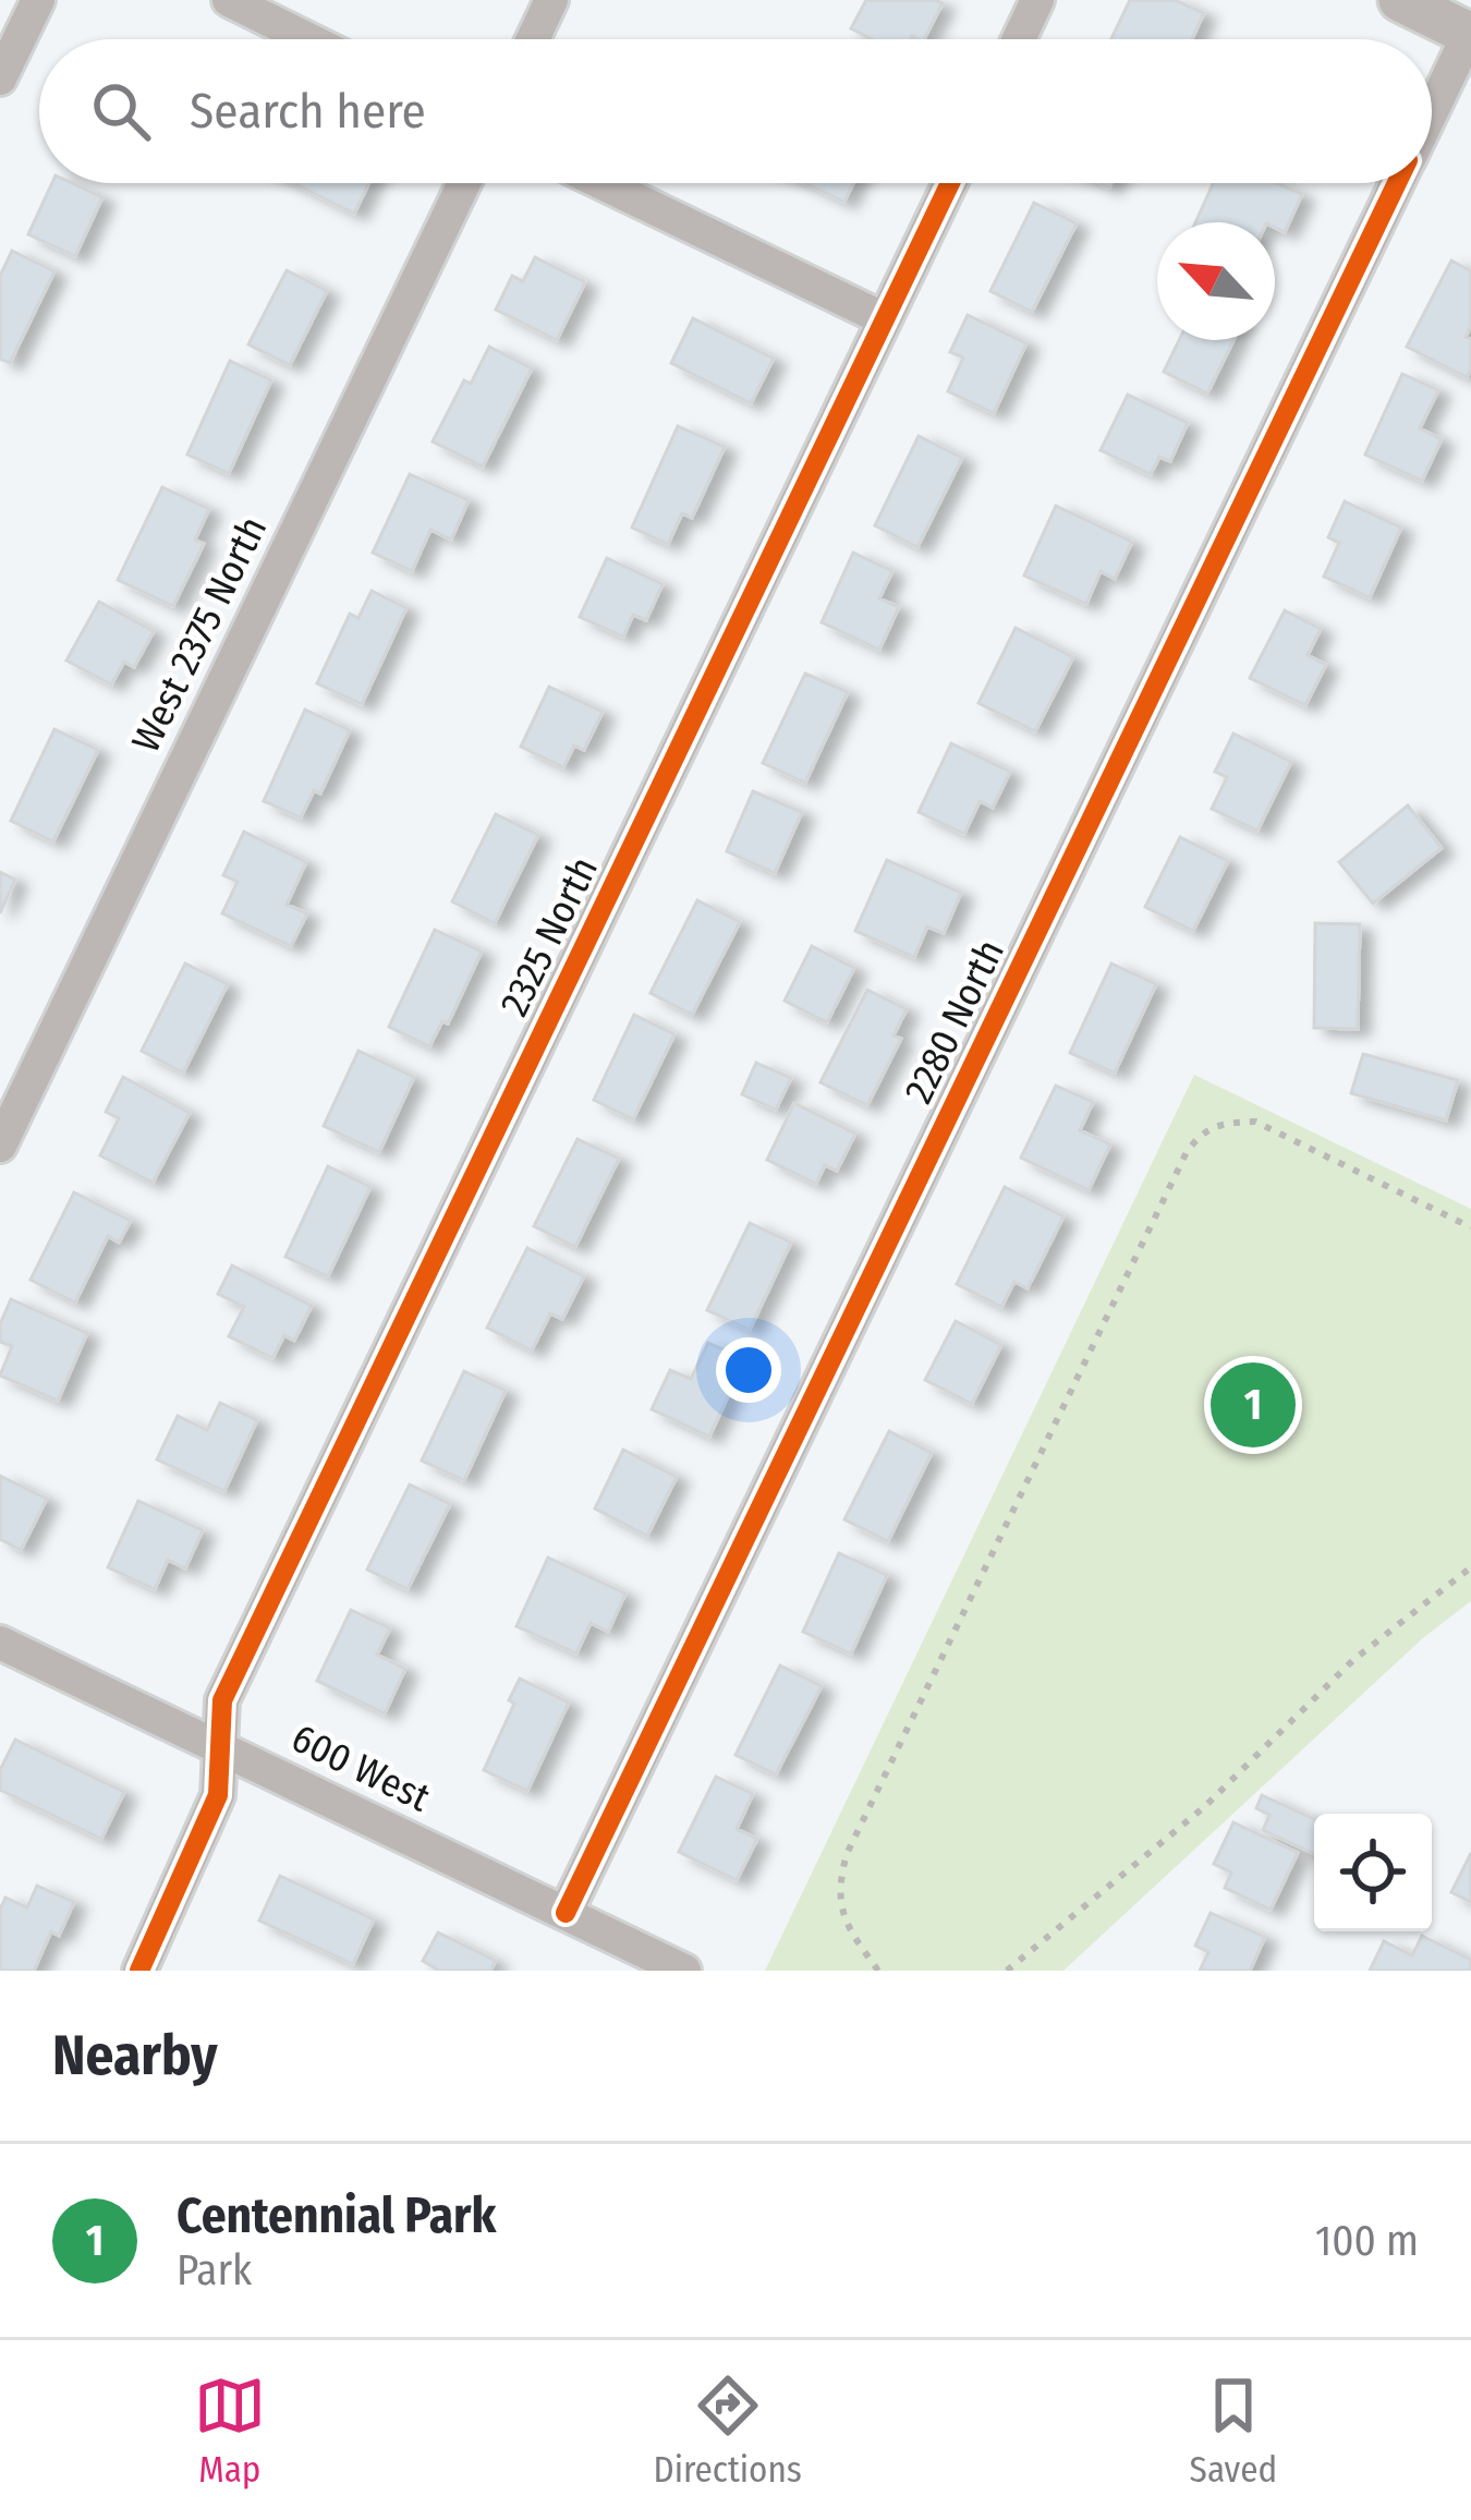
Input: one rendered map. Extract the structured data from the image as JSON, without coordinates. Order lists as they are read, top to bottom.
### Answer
{
  "streets": {
    "street": [
      "West 2375 North",
      "2325 North",
      "2280 North",
      "600 West"
    ]
  },
  "crossings": [
    ["2325 North", "600 West"],
    ["2280 North", "600 West"]
  ],
  "north": "top left",
  "page": {
    "search": "Search here",
    "pins": "1",
    "heading": "Nearby",
    "list": [
      {
        "mark": "1",
        "name": "Centennial Park",
        "note": "Park",
        "value": "100 m"
      }
    ],
    "nav": ["Map", "Directions", "Saved"]
  }
}
